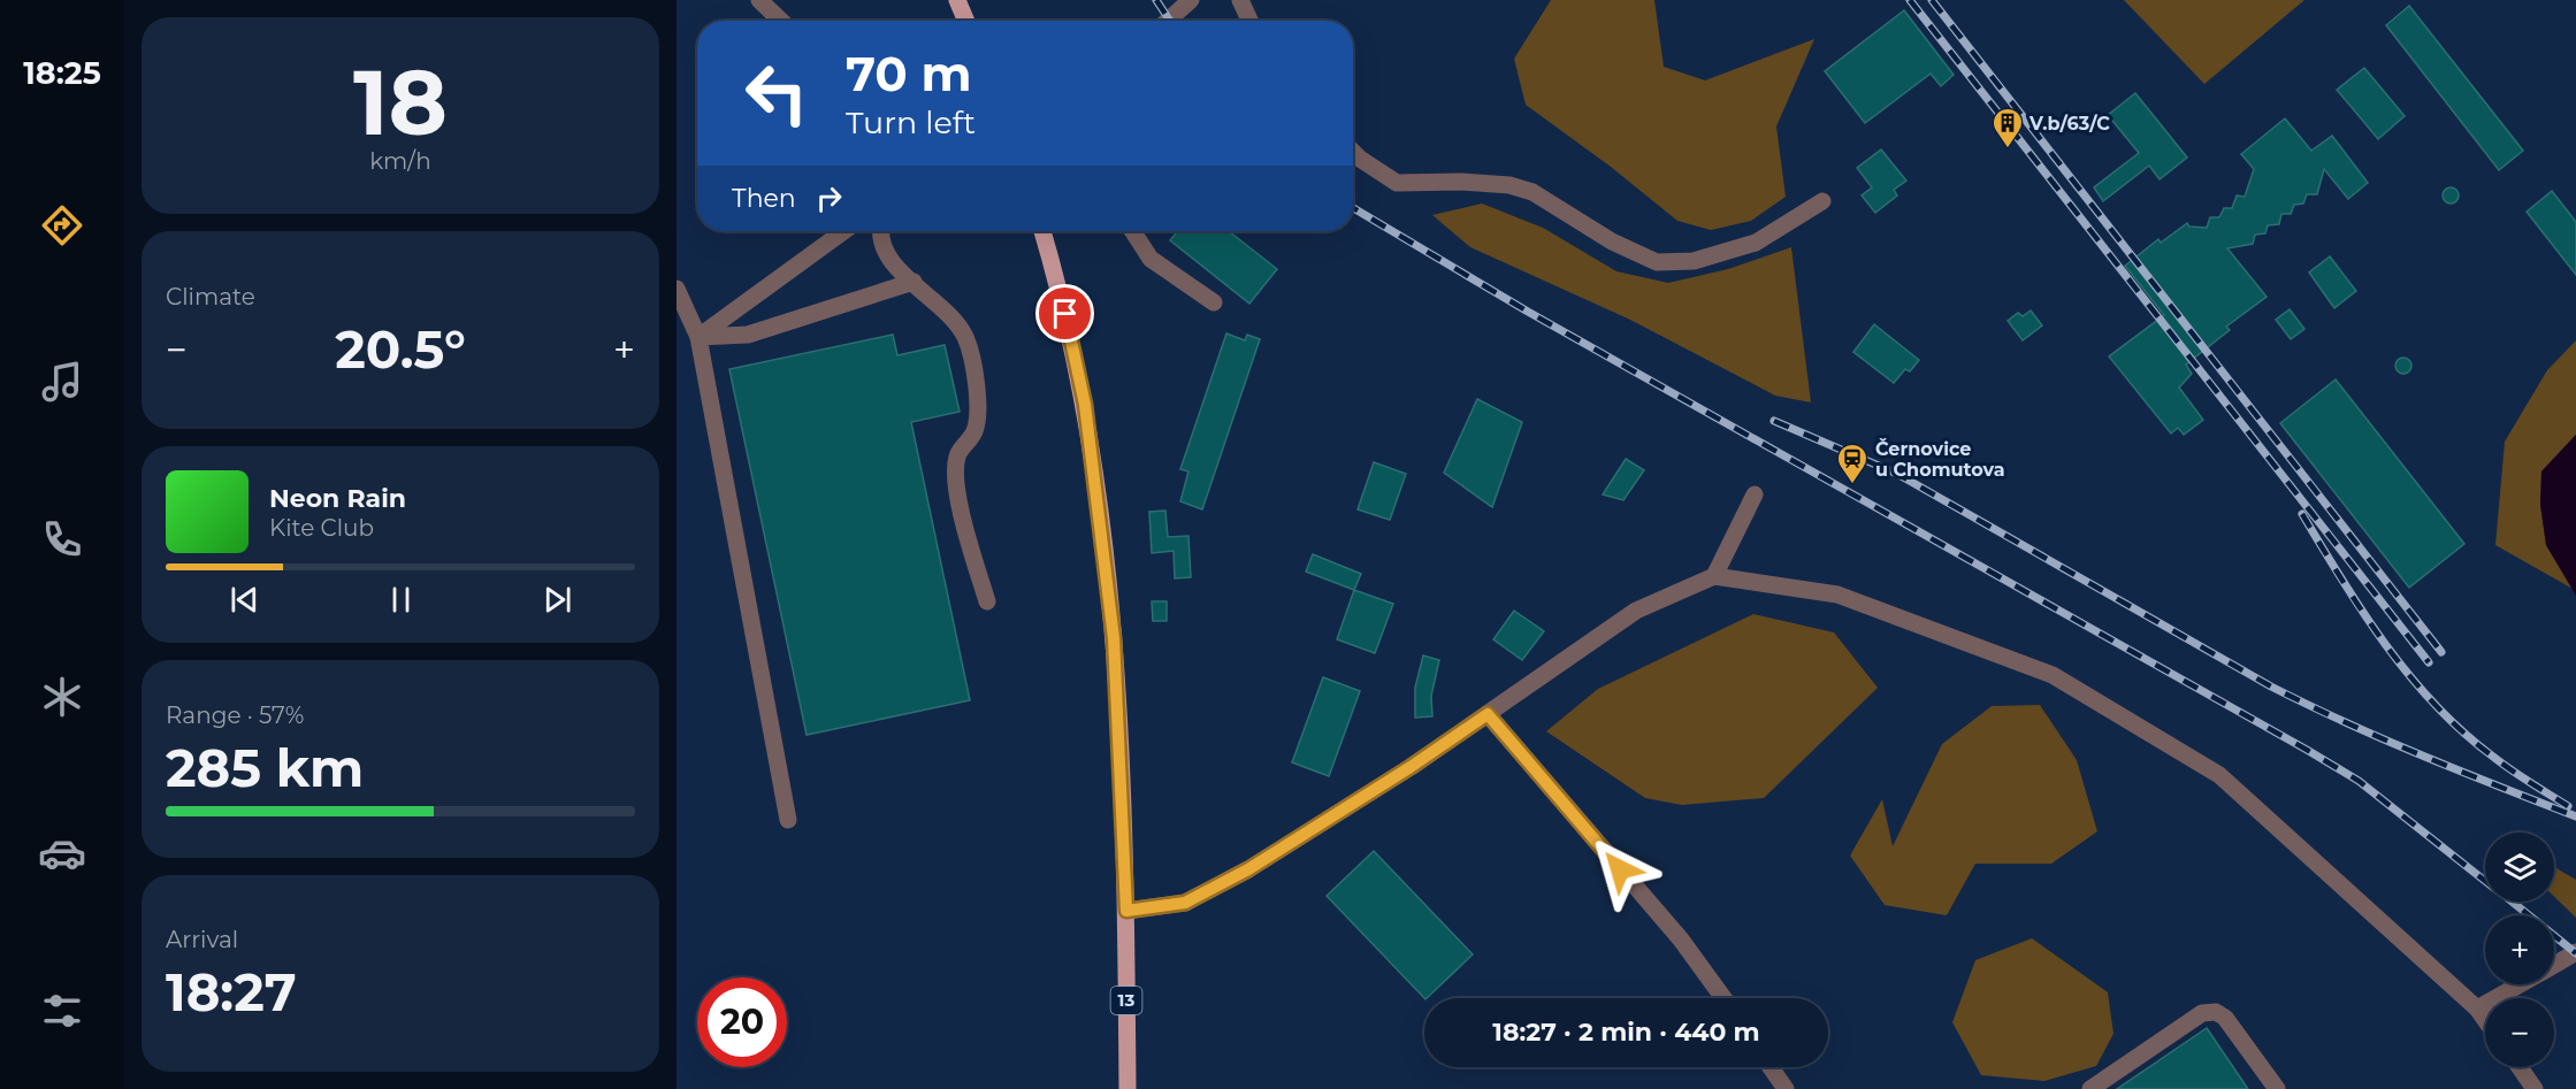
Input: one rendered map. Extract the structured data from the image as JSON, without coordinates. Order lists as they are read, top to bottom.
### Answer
{
  "streets": {
    "main road": ["13"]
  },
  "places": {
    "building": ["V.b/63/C"],
    "station": ["Černovice u Chomutova"]
  },
  "page": {
    "tabs": "18:25",
    "tile": [
      ["18", "km/h"],
      "Climate",
      ["Range · 57%", "285 km"],
      ["Arrival", "18:27"]
    ],
    "turn": ["70 m", "Turn left"],
    "then": "Then",
    "heat": ["−", "20.5°", "+"],
    "song": ["Neon Rain", "Kite Club"],
    "map_buttons": ["+", "−"],
    "limit": "20",
    "trip": "18:27 · 2 min · 440 m"
  }
}
